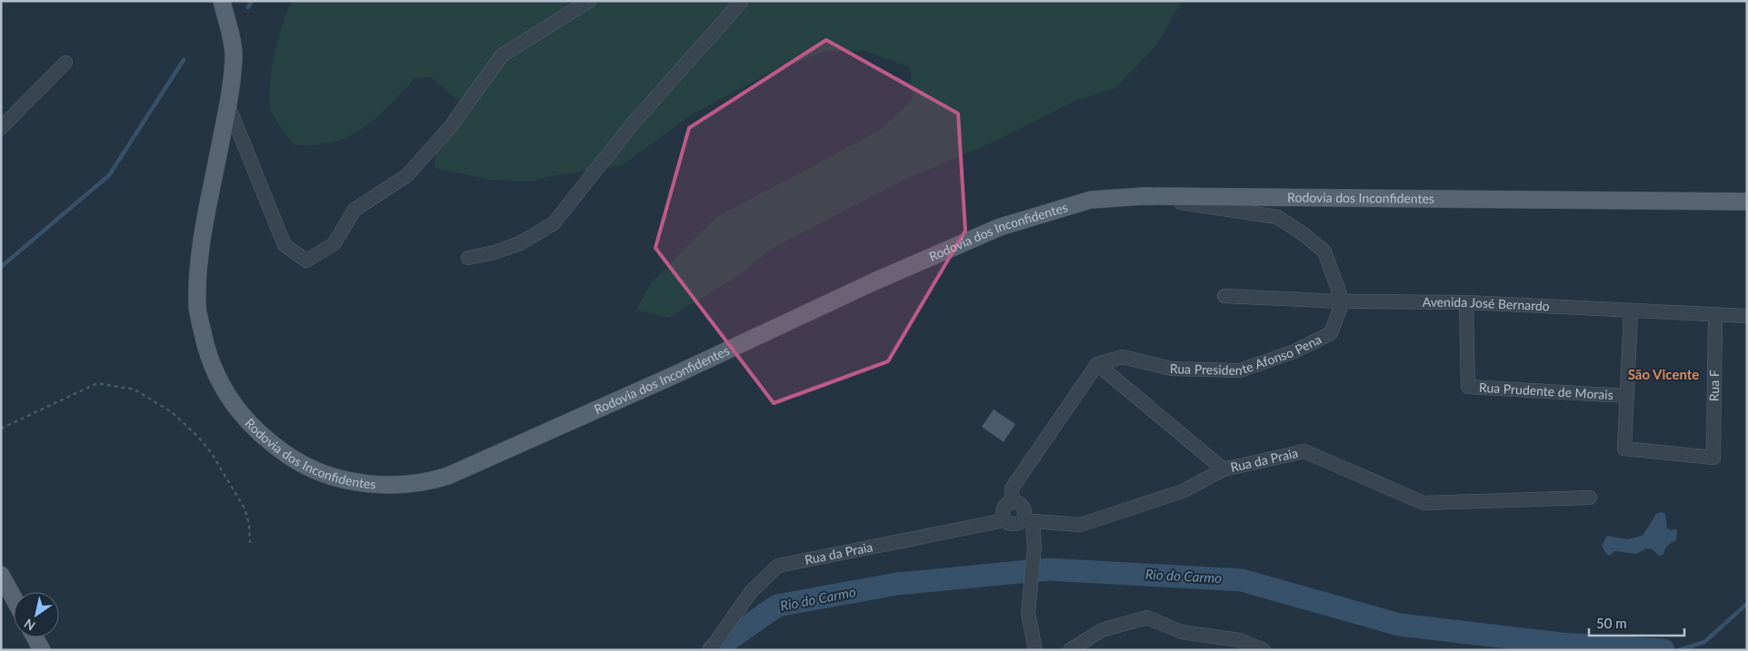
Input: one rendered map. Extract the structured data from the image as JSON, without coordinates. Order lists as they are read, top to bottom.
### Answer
{
  "streets": {
    "main road": ["Rodovia dos Inconfidentes"],
    "street": [
      "Avenida José Bernardo",
      "Rua Presidente Afonso Pena",
      "Rua F",
      "Rua Prudente de Morais",
      "Rua da Praia"
    ]
  },
  "crossings": [
    ["Avenida José Bernardo", "Rua Presidente Afonso Pena"],
    ["Avenida José Bernardo", "Rua F"],
    ["Avenida José Bernardo", "Rua Prudente de Morais"],
    ["Rua F", "Rua Prudente de Morais"]
  ],
  "districts": ["São Vicente"],
  "water": ["Rio do Carmo"],
  "scale_bar": "50 m",
  "north": "bottom left"
}
